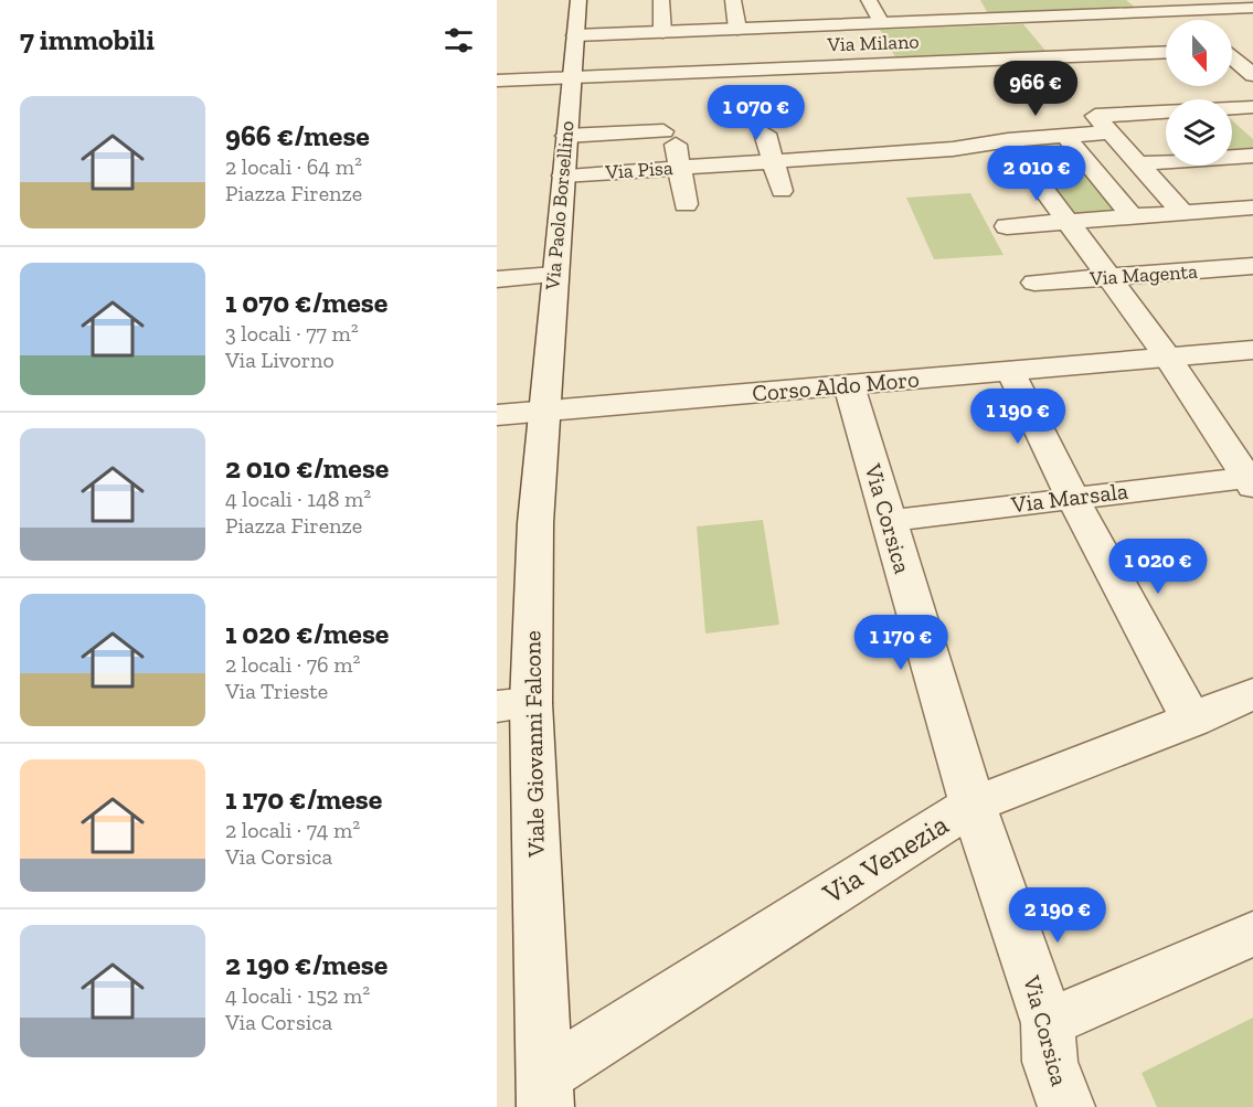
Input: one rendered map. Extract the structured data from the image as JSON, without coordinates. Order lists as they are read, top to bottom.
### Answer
{
  "streets": {
    "street": [
      "Via Milano",
      "Via Pisa",
      "Via Paolo Borsellino",
      "Via Magenta",
      "Corso Aldo Moro",
      "Via Marsala",
      "Via Corsica",
      "Viale Giovanni Falcone",
      "Via Venezia"
    ]
  },
  "crossings": [
    ["Via Milano", "Via Paolo Borsellino"],
    ["Via Pisa", "Via Paolo Borsellino"],
    ["Via Paolo Borsellino", "Corso Aldo Moro"],
    ["Via Paolo Borsellino", "Viale Giovanni Falcone"],
    ["Corso Aldo Moro", "Via Corsica"],
    ["Corso Aldo Moro", "Viale Giovanni Falcone"],
    ["Via Marsala", "Via Corsica"],
    ["Via Corsica", "Via Venezia"],
    ["Viale Giovanni Falcone", "Via Venezia"]
  ],
  "north": "bottom",
  "page": {
    "heading": "7 immobili",
    "price": [
      "966 €",
      "1 070 €",
      "2 010 €",
      "1 190 €",
      "1 020 €",
      "1 170 €",
      "2 190 €"
    ],
    "list": [
      {
        "name": "966 €/mese",
        "note": "2 locali · 64 m² · Piazza Firenze"
      },
      {
        "name": "1 070 €/mese",
        "note": "3 locali · 77 m² · Via Livorno"
      },
      {
        "name": "2 010 €/mese",
        "note": "4 locali · 148 m² · Piazza Firenze"
      },
      {
        "name": "1 020 €/mese",
        "note": "2 locali · 76 m² · Via Trieste"
      },
      {
        "name": "1 170 €/mese",
        "note": "2 locali · 74 m² · Via Corsica"
      },
      {
        "name": "2 190 €/mese",
        "note": "4 locali · 152 m² · Via Corsica"
      }
    ]
  }
}
